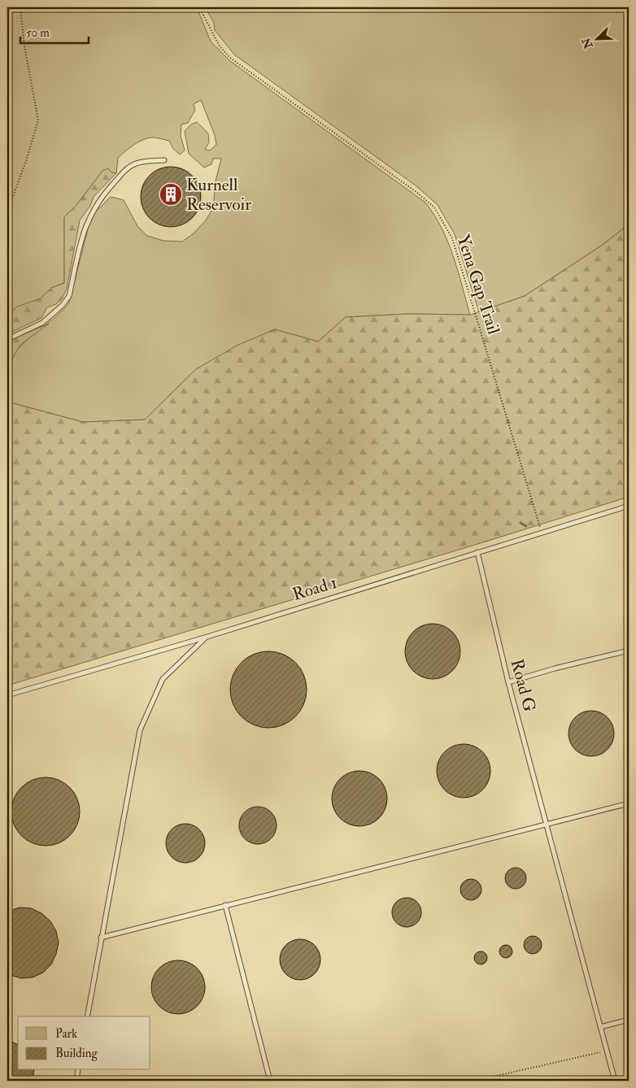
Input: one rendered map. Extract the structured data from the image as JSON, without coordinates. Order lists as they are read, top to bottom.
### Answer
{
  "streets": {
    "lane": ["Road 1", "Road G"],
    "path": ["Yena Gap Trail"]
  },
  "crossings": [
    ["Yena Gap Trail", "Road 1"],
    ["Road 1", "Road G"]
  ],
  "places": {
    "building": ["Kurnell Reservoir"]
  },
  "legend": ["Park", "Building"],
  "scale_bar": "50 m",
  "north": "bottom left"
}
